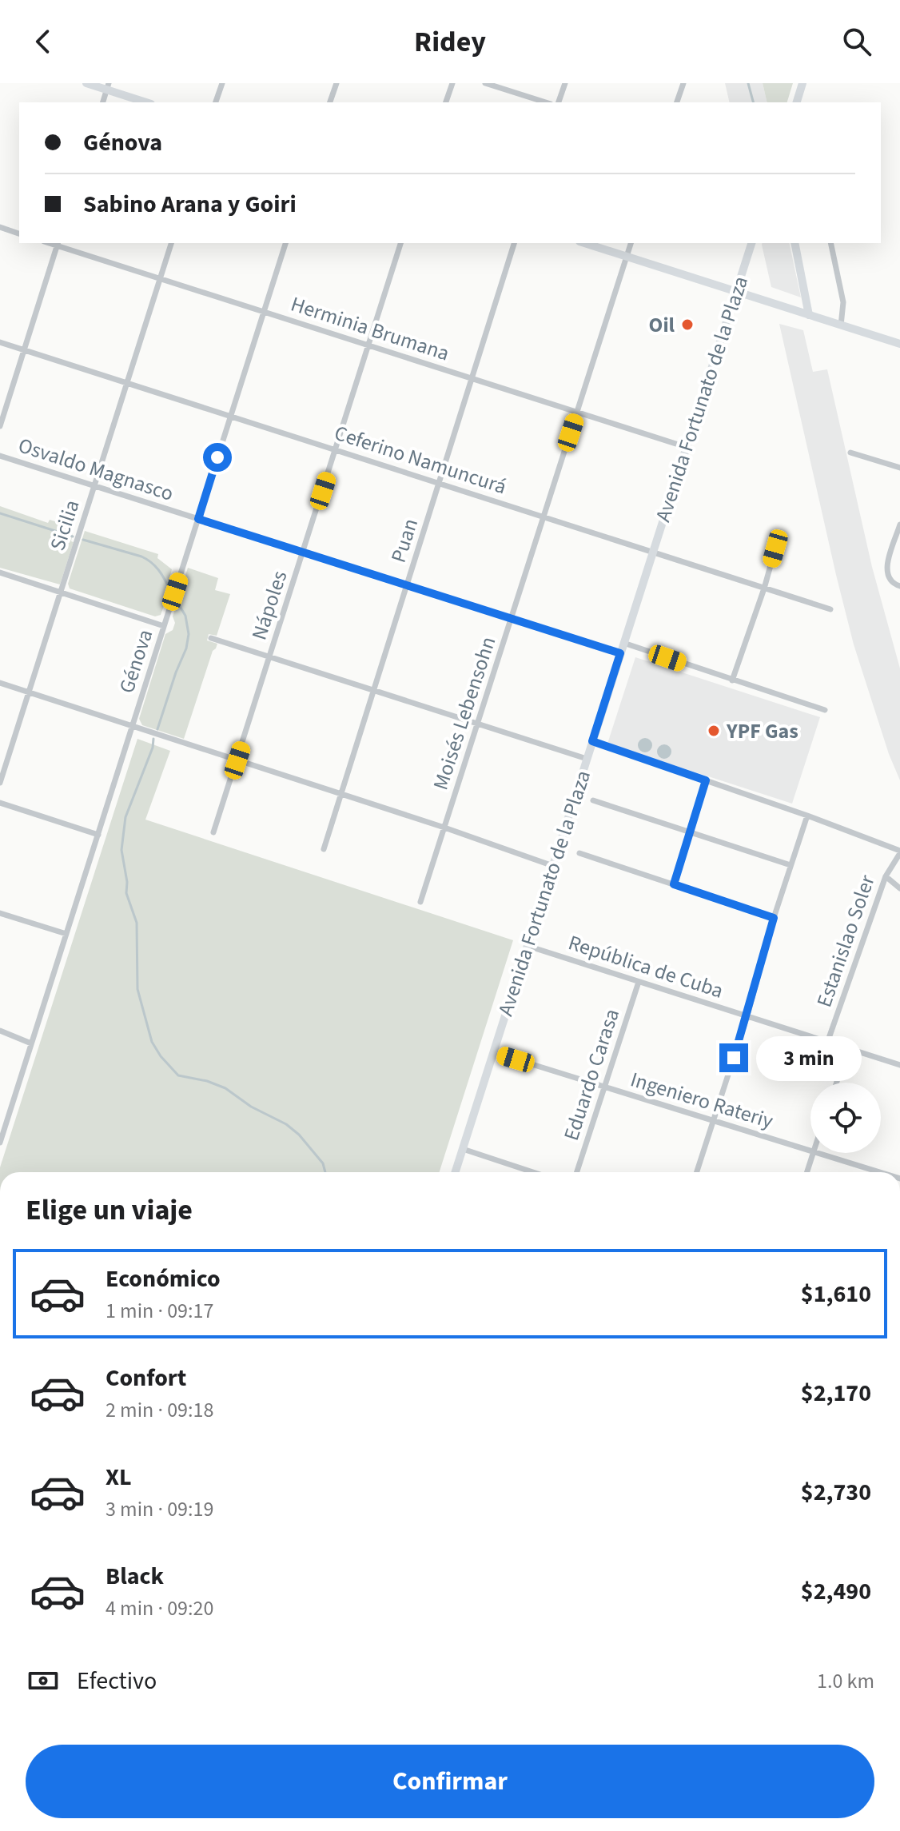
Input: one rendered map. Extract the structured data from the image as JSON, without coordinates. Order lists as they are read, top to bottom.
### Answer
{
  "streets": {
    "main road": ["Avenida Fortunato de la Plaza"],
    "street": [
      "Herminia Brumana",
      "Ceferino Namuncurá",
      "Osvaldo Magnasco",
      "Sicilia",
      "Puan",
      "Nápoles",
      "Génova",
      "Moisés Lebensohn",
      "Estanislao Soler",
      "República de Cuba",
      "Eduardo Carasa",
      "Ingeniero Rateriy"
    ]
  },
  "crossings": [
    ["Herminia Brumana", "Avenida Fortunato de la Plaza"],
    ["Herminia Brumana", "Sicilia"],
    ["Herminia Brumana", "Puan"],
    ["Herminia Brumana", "Nápoles"],
    ["Herminia Brumana", "Génova"],
    ["Herminia Brumana", "Moisés Lebensohn"],
    ["Avenida Fortunato de la Plaza", "Ceferino Namuncurá"],
    ["Avenida Fortunato de la Plaza", "Osvaldo Magnasco"],
    ["Avenida Fortunato de la Plaza", "República de Cuba"],
    ["Avenida Fortunato de la Plaza", "Ingeniero Rateriy"],
    ["Ceferino Namuncurá", "Sicilia"],
    ["Ceferino Namuncurá", "Puan"],
    ["Ceferino Namuncurá", "Nápoles"],
    ["Ceferino Namuncurá", "Génova"],
    ["Ceferino Namuncurá", "Moisés Lebensohn"],
    ["Osvaldo Magnasco", "Sicilia"],
    ["Osvaldo Magnasco", "Puan"],
    ["Osvaldo Magnasco", "Nápoles"],
    ["Osvaldo Magnasco", "Génova"],
    ["Osvaldo Magnasco", "Moisés Lebensohn"],
    ["Estanislao Soler", "República de Cuba"],
    ["República de Cuba", "Eduardo Carasa"],
    ["Eduardo Carasa", "Ingeniero Rateriy"]
  ],
  "places": ["Oil", "YPF Gas"],
  "page": {
    "header": "Ridey",
    "banner": ["Génova", "Sabino Arana y Goiri"],
    "bubble": "3 min",
    "heading": "Elige un viaje",
    "list": [
      {
        "name": "Económico",
        "note": "1 min · 09:17",
        "value": "$1,610"
      },
      {
        "name": "Confort",
        "note": "2 min · 09:18",
        "value": "$2,170"
      },
      {
        "name": "XL",
        "note": "3 min · 09:19",
        "value": "$2,730"
      },
      {
        "name": "Black",
        "note": "4 min · 09:20",
        "value": "$2,490"
      }
    ],
    "pay": ["Efectivo", "1.0 km"],
    "buttons": "Confirmar"
  }
}
